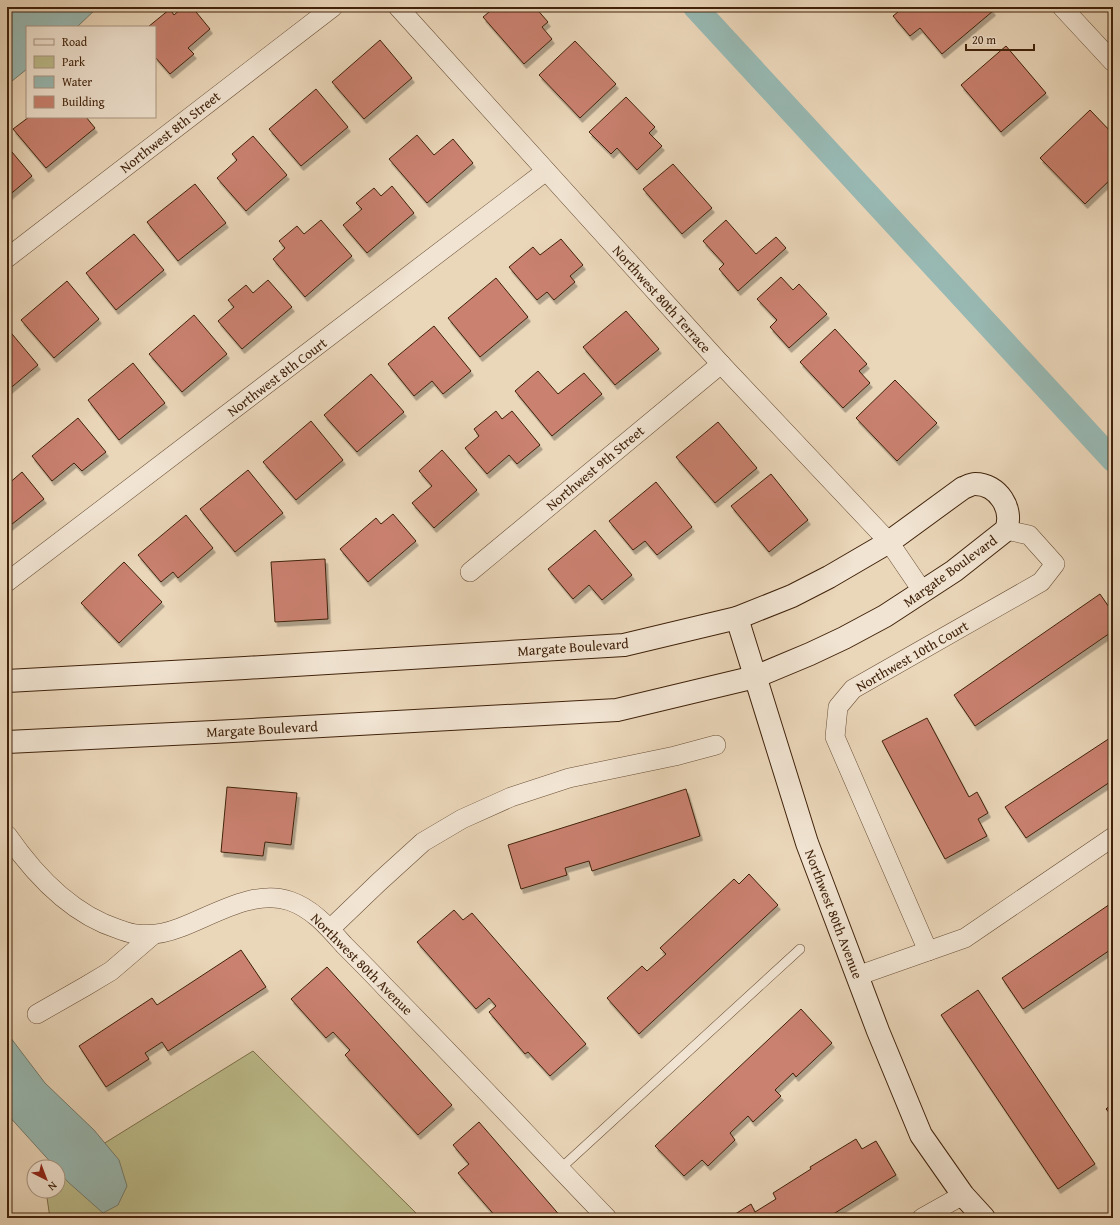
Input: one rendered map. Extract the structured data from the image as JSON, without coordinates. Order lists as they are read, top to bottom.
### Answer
{
  "streets": {
    "street": [
      "Northwest 8th Street",
      "Northwest 80th Terrace",
      "Northwest 8th Court",
      "Northwest 9th Street",
      "Margate Boulevard",
      "Northwest 10th Court",
      "Northwest 80th Avenue"
    ]
  },
  "crossings": [
    ["Northwest 80th Terrace", "Northwest 8th Court"],
    ["Northwest 80th Terrace", "Northwest 9th Street"],
    ["Northwest 80th Terrace", "Margate Boulevard"],
    ["Margate Boulevard", "Northwest 10th Court"],
    ["Margate Boulevard", "Northwest 80th Avenue"]
  ],
  "legend": [
    "Road",
    "Park",
    "Water",
    "Building"
  ],
  "scale_bar": "20 m",
  "north": "bottom right"
}
